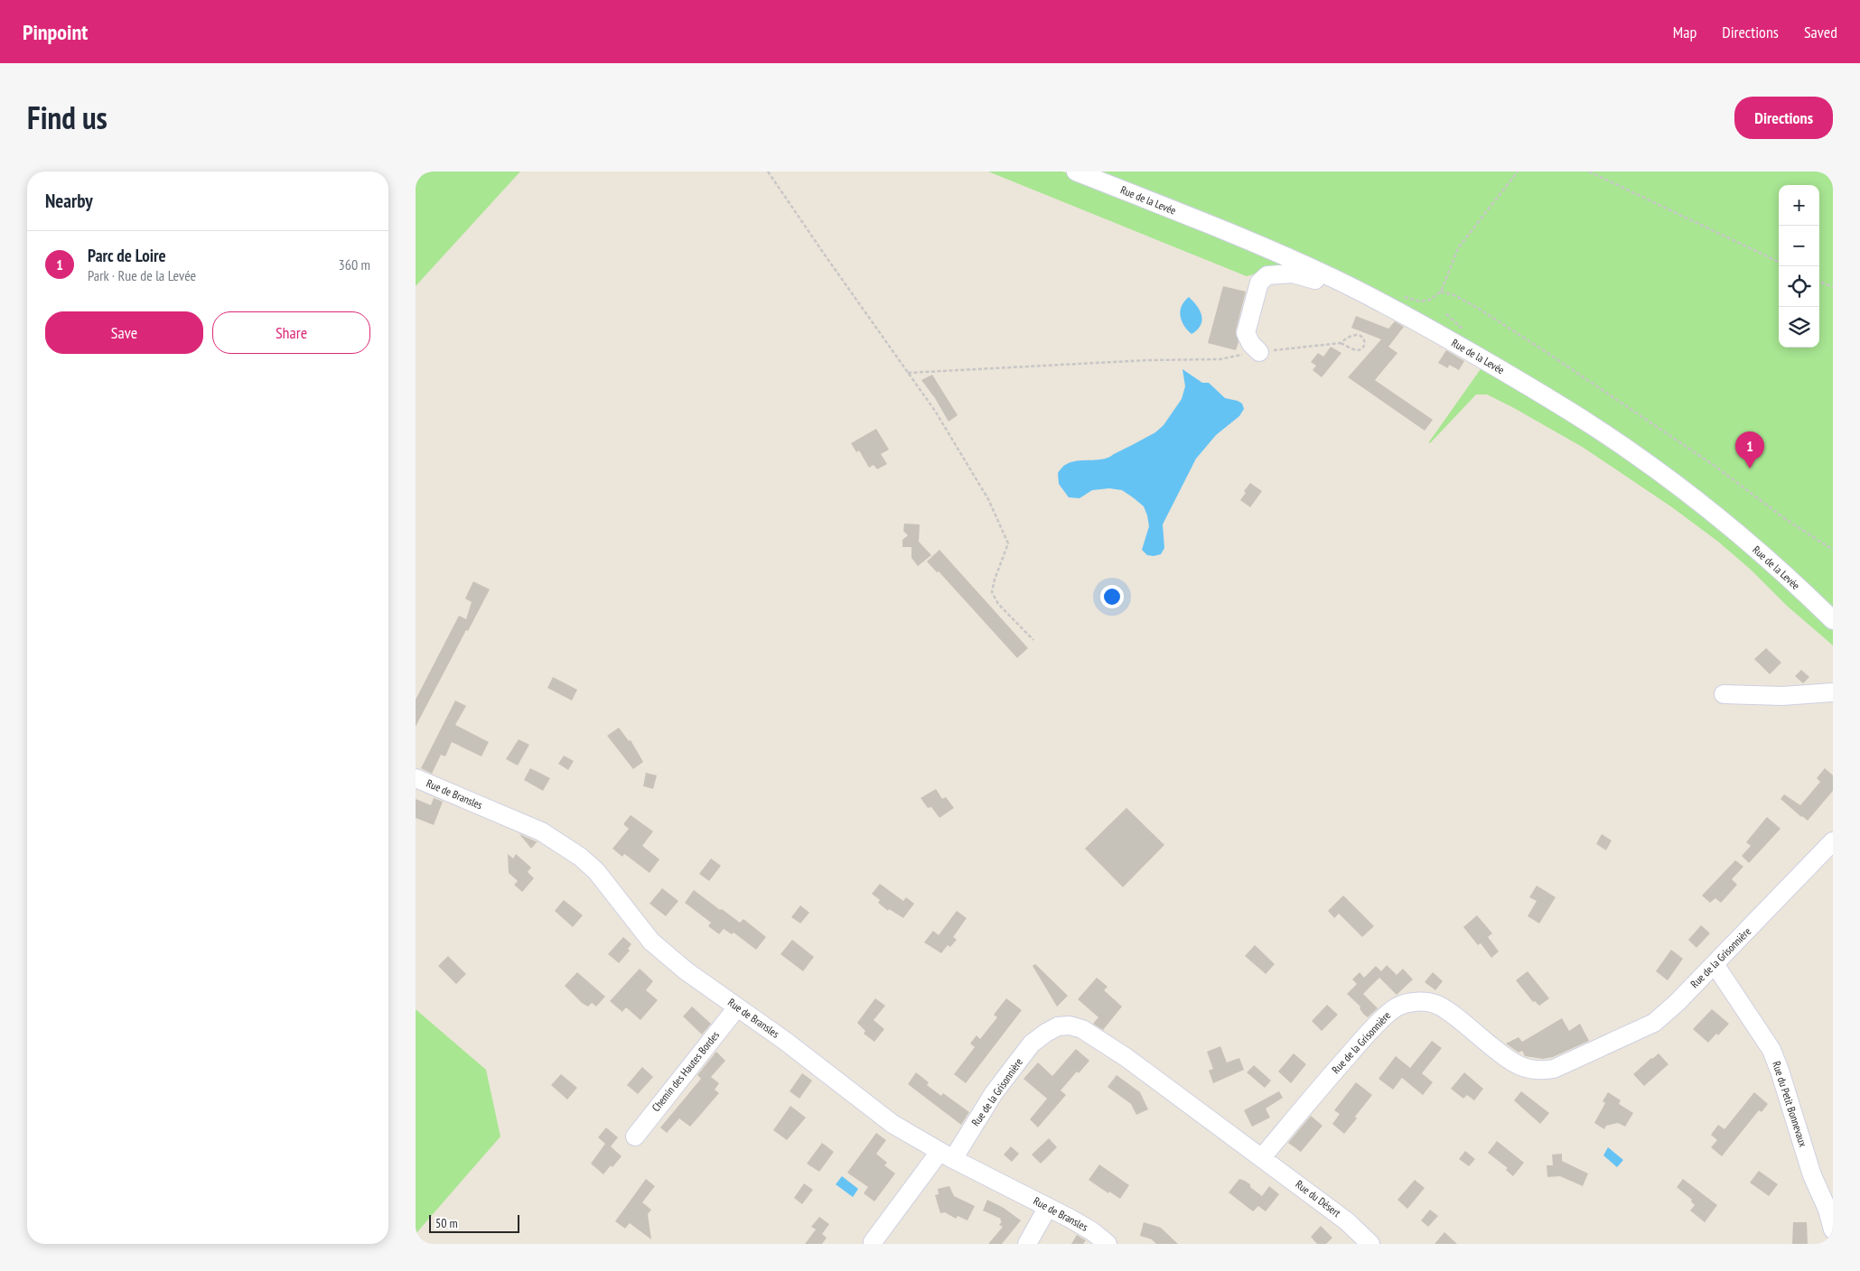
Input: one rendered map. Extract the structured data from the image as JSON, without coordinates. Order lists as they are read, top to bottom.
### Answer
{
  "streets": {
    "street": [
      "Rue de la Levée",
      "Rue de Bransles",
      "Rue de la Grisonnière",
      "Chemin des Hautes Bordes",
      "Rue du Petit Bonnevaux",
      "Rue du Désert"
    ]
  },
  "crossings": [
    ["Rue de Bransles", "Rue de la Grisonnière"],
    ["Rue de Bransles", "Chemin des Hautes Bordes"],
    ["Rue de la Grisonnière", "Rue du Petit Bonnevaux"],
    ["Rue de la Grisonnière", "Rue du Désert"]
  ],
  "scale_bar": "50 m",
  "page": {
    "header": "Pinpoint",
    "nav": ["Map", "Directions", "Saved"],
    "title": "Find us",
    "buttons": [
      "Directions",
      ["Save", "Share"]
    ],
    "heading": "Nearby",
    "map_buttons": ["+", "−"],
    "list": [
      {
        "mark": "1",
        "name": "Parc de Loire",
        "note": "Park · Rue de la Levée",
        "value": "360 m"
      }
    ],
    "pins": "1",
    "scale": "50 m"
  }
}
